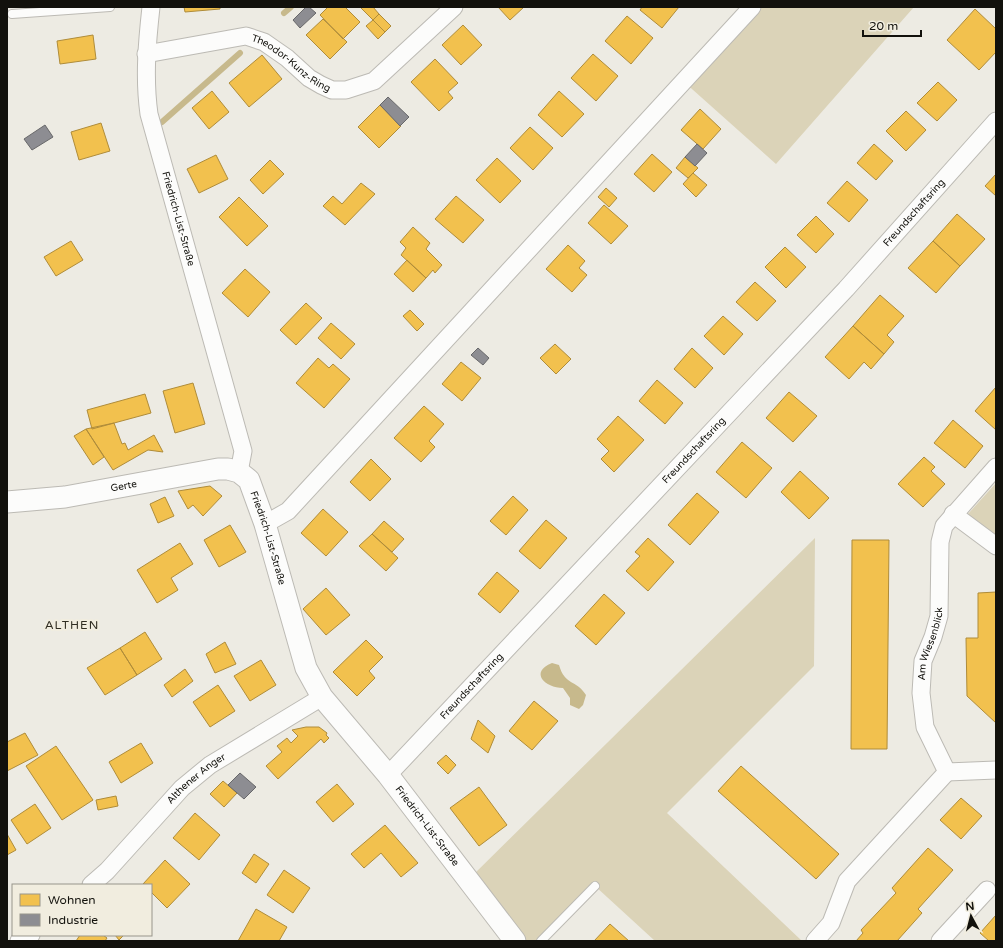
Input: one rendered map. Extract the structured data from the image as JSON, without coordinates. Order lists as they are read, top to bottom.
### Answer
{
  "streets": {
    "street": [
      "Theodor-Kunz-Ring",
      "Freundschaftsring",
      "Friedrich-List-Straße",
      "Gerte",
      "Am Wiesenblick",
      "Althener Anger"
    ]
  },
  "crossings": [
    ["Theodor-Kunz-Ring", "Friedrich-List-Straße"],
    ["Freundschaftsring", "Friedrich-List-Straße"],
    ["Friedrich-List-Straße", "Gerte"],
    ["Friedrich-List-Straße", "Althener Anger"]
  ],
  "districts": ["ALTHEN"],
  "legend": ["Wohnen", "Industrie"],
  "scale_bar": "20 m",
  "north": "top"
}
